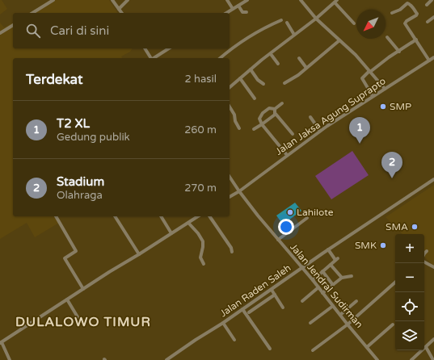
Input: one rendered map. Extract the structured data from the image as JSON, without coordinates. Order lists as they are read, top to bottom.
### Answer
{
  "streets": {
    "street": ["Jalan Jaksa Agung Suprapto", "Jalan Jendral Sudirman", "Jalan Raden Saleh"]
  },
  "crossings": [
    ["Jalan Jaksa Agung Suprapto", "Jalan Jendral Sudirman"],
    ["Jalan Jendral Sudirman", "Jalan Raden Saleh"]
  ],
  "districts": ["DULALOWO TIMUR"],
  "places": [
    "SMP",
    "Lahilote",
    "SMA",
    "SMK"
  ],
  "north": "bottom left",
  "page": {
    "search": "Cari di sini",
    "heading": ["Terdekat", "2 hasil"],
    "list": [
      {
        "mark": "1",
        "name": "T2 XL",
        "note": "Gedung publik",
        "value": "260 m"
      },
      {
        "mark": "2",
        "name": "Stadium",
        "note": "Olahraga",
        "value": "270 m"
      }
    ],
    "pins": ["1", "2"],
    "map_buttons": ["+", "−"]
  }
}
